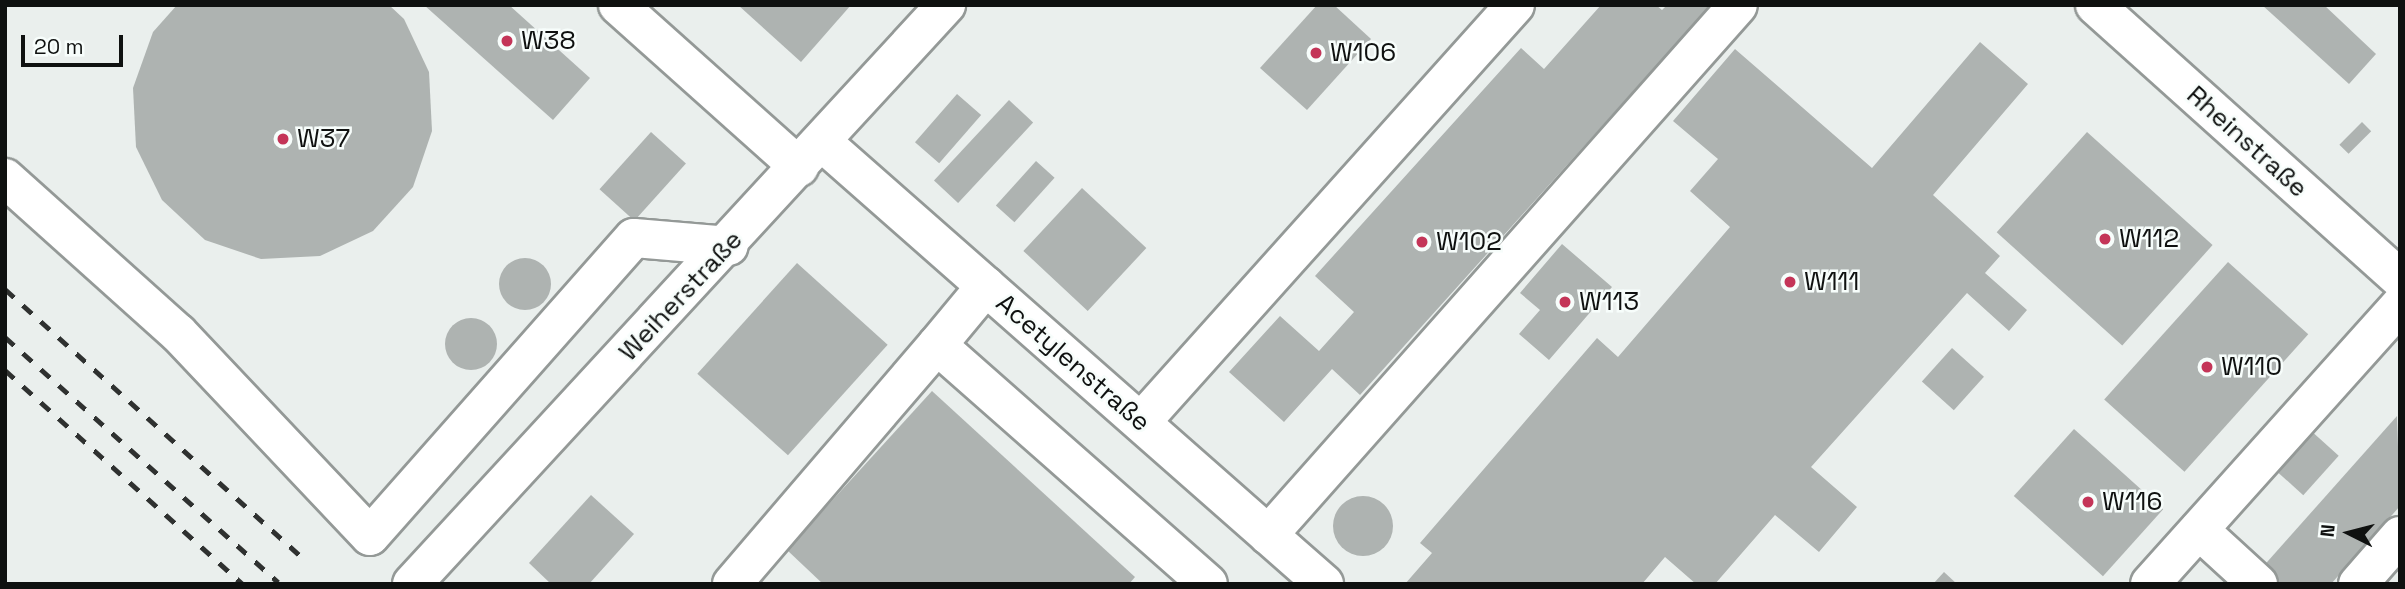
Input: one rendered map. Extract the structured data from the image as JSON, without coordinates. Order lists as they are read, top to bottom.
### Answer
{
  "streets": {
    "street": ["Rheinstraße", "Weiherstraße", "Acetylenstraße"]
  },
  "crossings": [
    ["Weiherstraße", "Acetylenstraße"]
  ],
  "places": [
    "W38",
    "W106",
    "W37",
    "W112",
    "W102",
    "W111",
    "W113",
    "W110",
    "W116"
  ],
  "scale_bar": "20 m",
  "north": "left"
}
